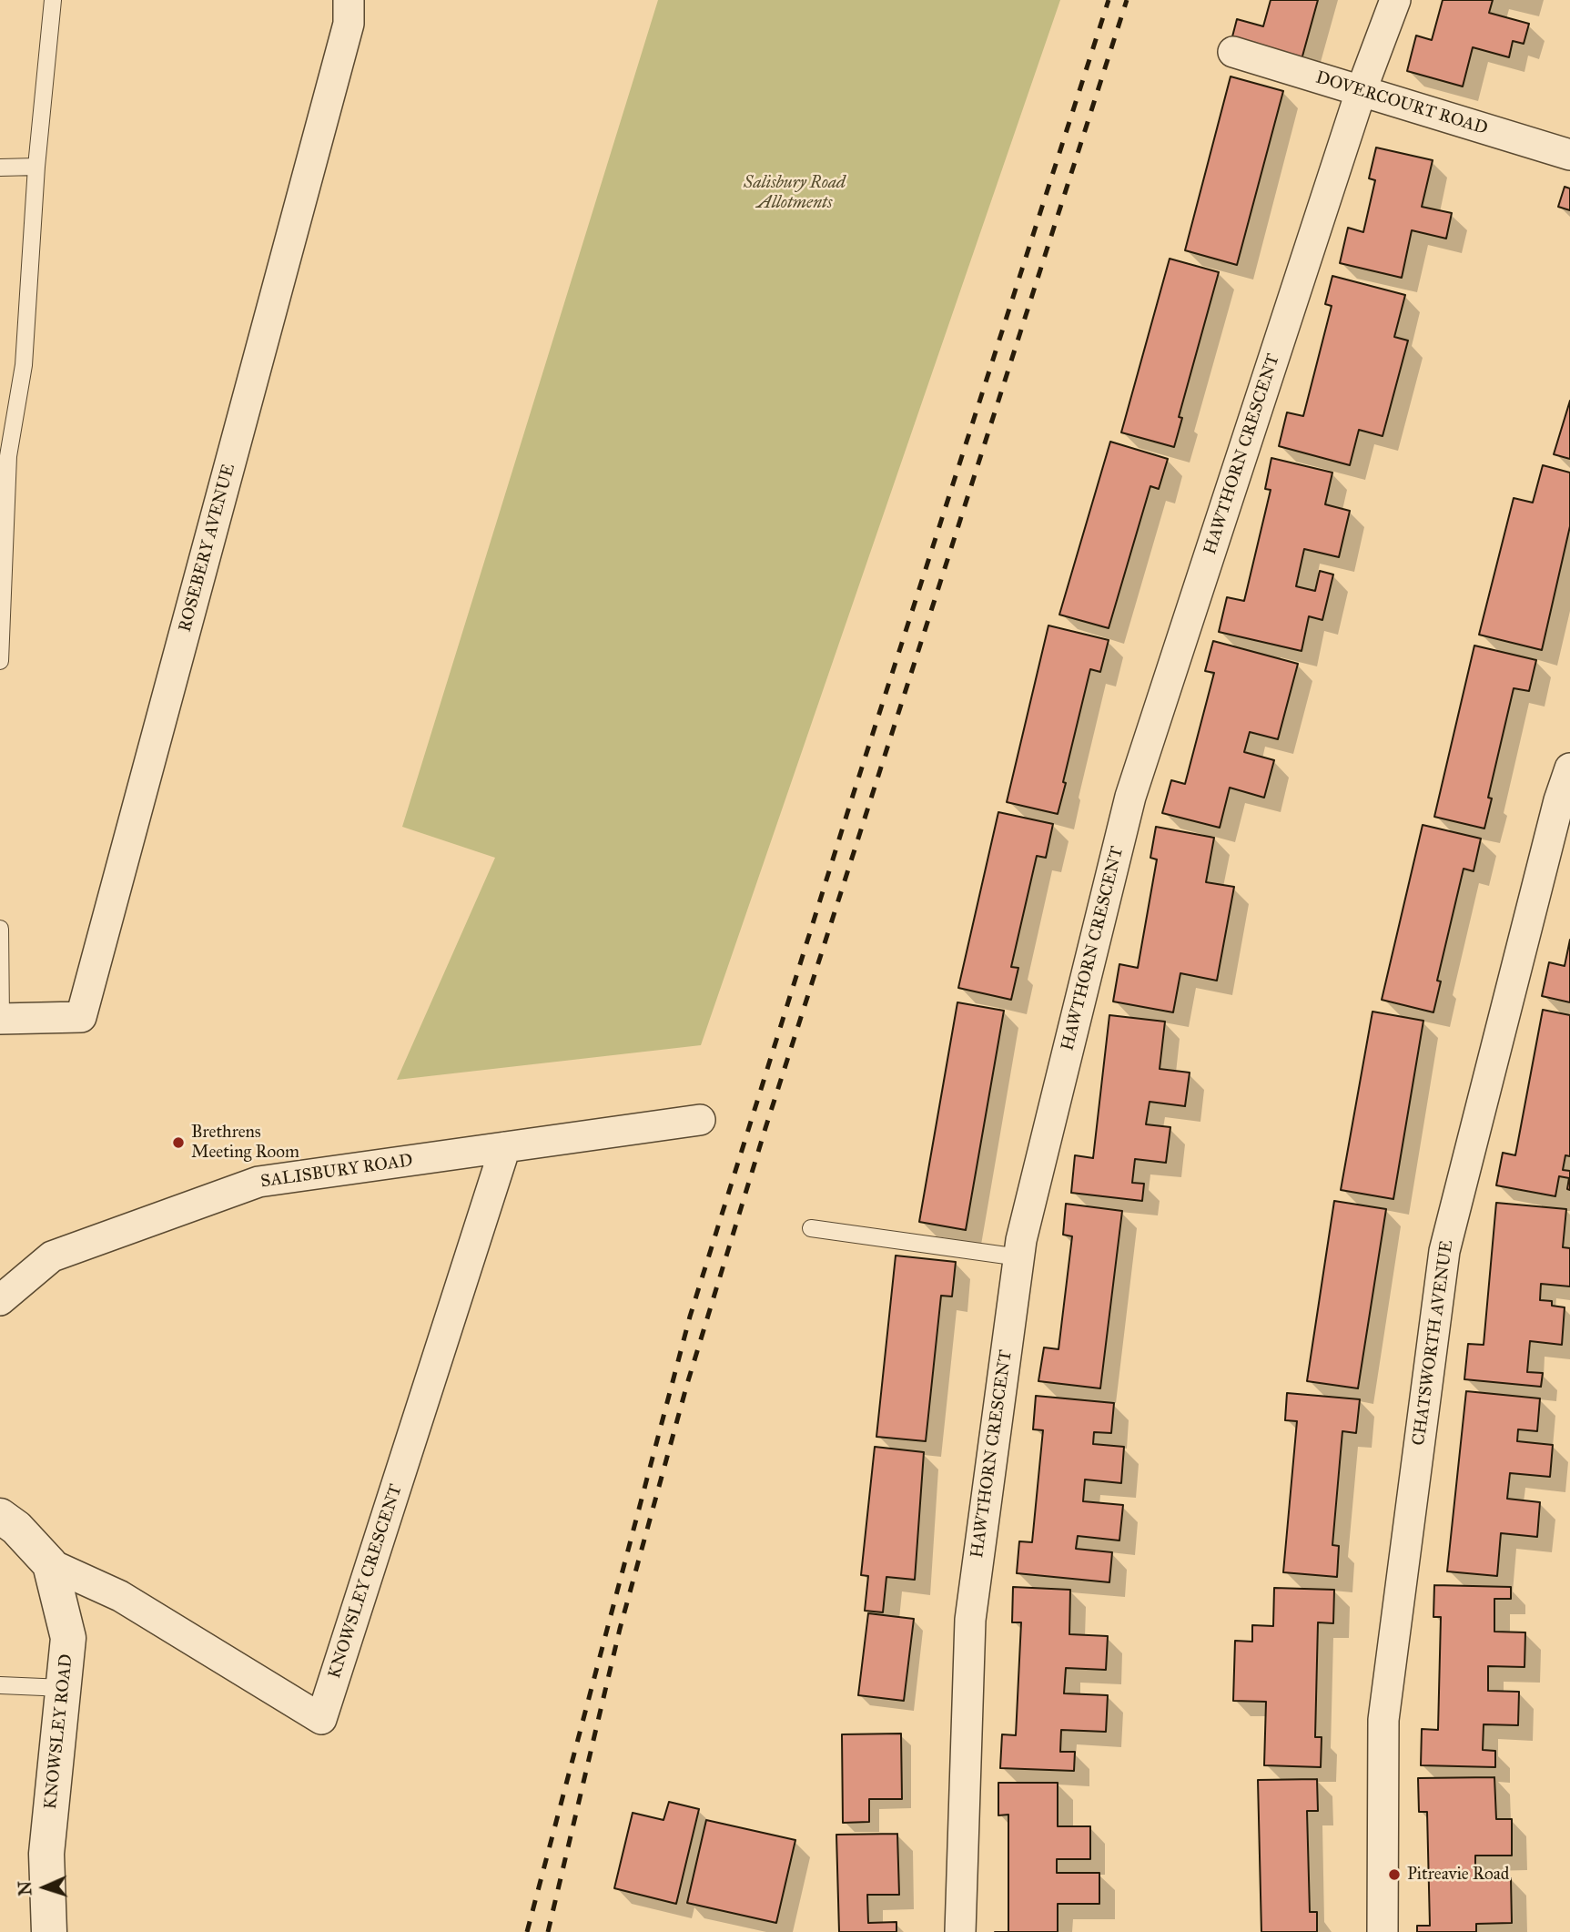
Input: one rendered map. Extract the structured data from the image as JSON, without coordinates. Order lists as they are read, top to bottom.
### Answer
{
  "streets": {
    "street": [
      "DOVERCOURT ROAD",
      "HAWTHORN CRESCENT",
      "ROSEBERY AVENUE",
      "SALISBURY ROAD",
      "CHATSWORTH AVENUE",
      "KNOWSLEY CRESCENT",
      "KNOWSLEY ROAD"
    ]
  },
  "crossings": [
    ["DOVERCOURT ROAD", "HAWTHORN CRESCENT"],
    ["SALISBURY ROAD", "KNOWSLEY CRESCENT"],
    ["KNOWSLEY CRESCENT", "KNOWSLEY ROAD"]
  ],
  "parks": ["Salisbury Road Allotments"],
  "places": ["Brethrens Meeting Room", "Pitreavie Road"],
  "north": "left"
}
